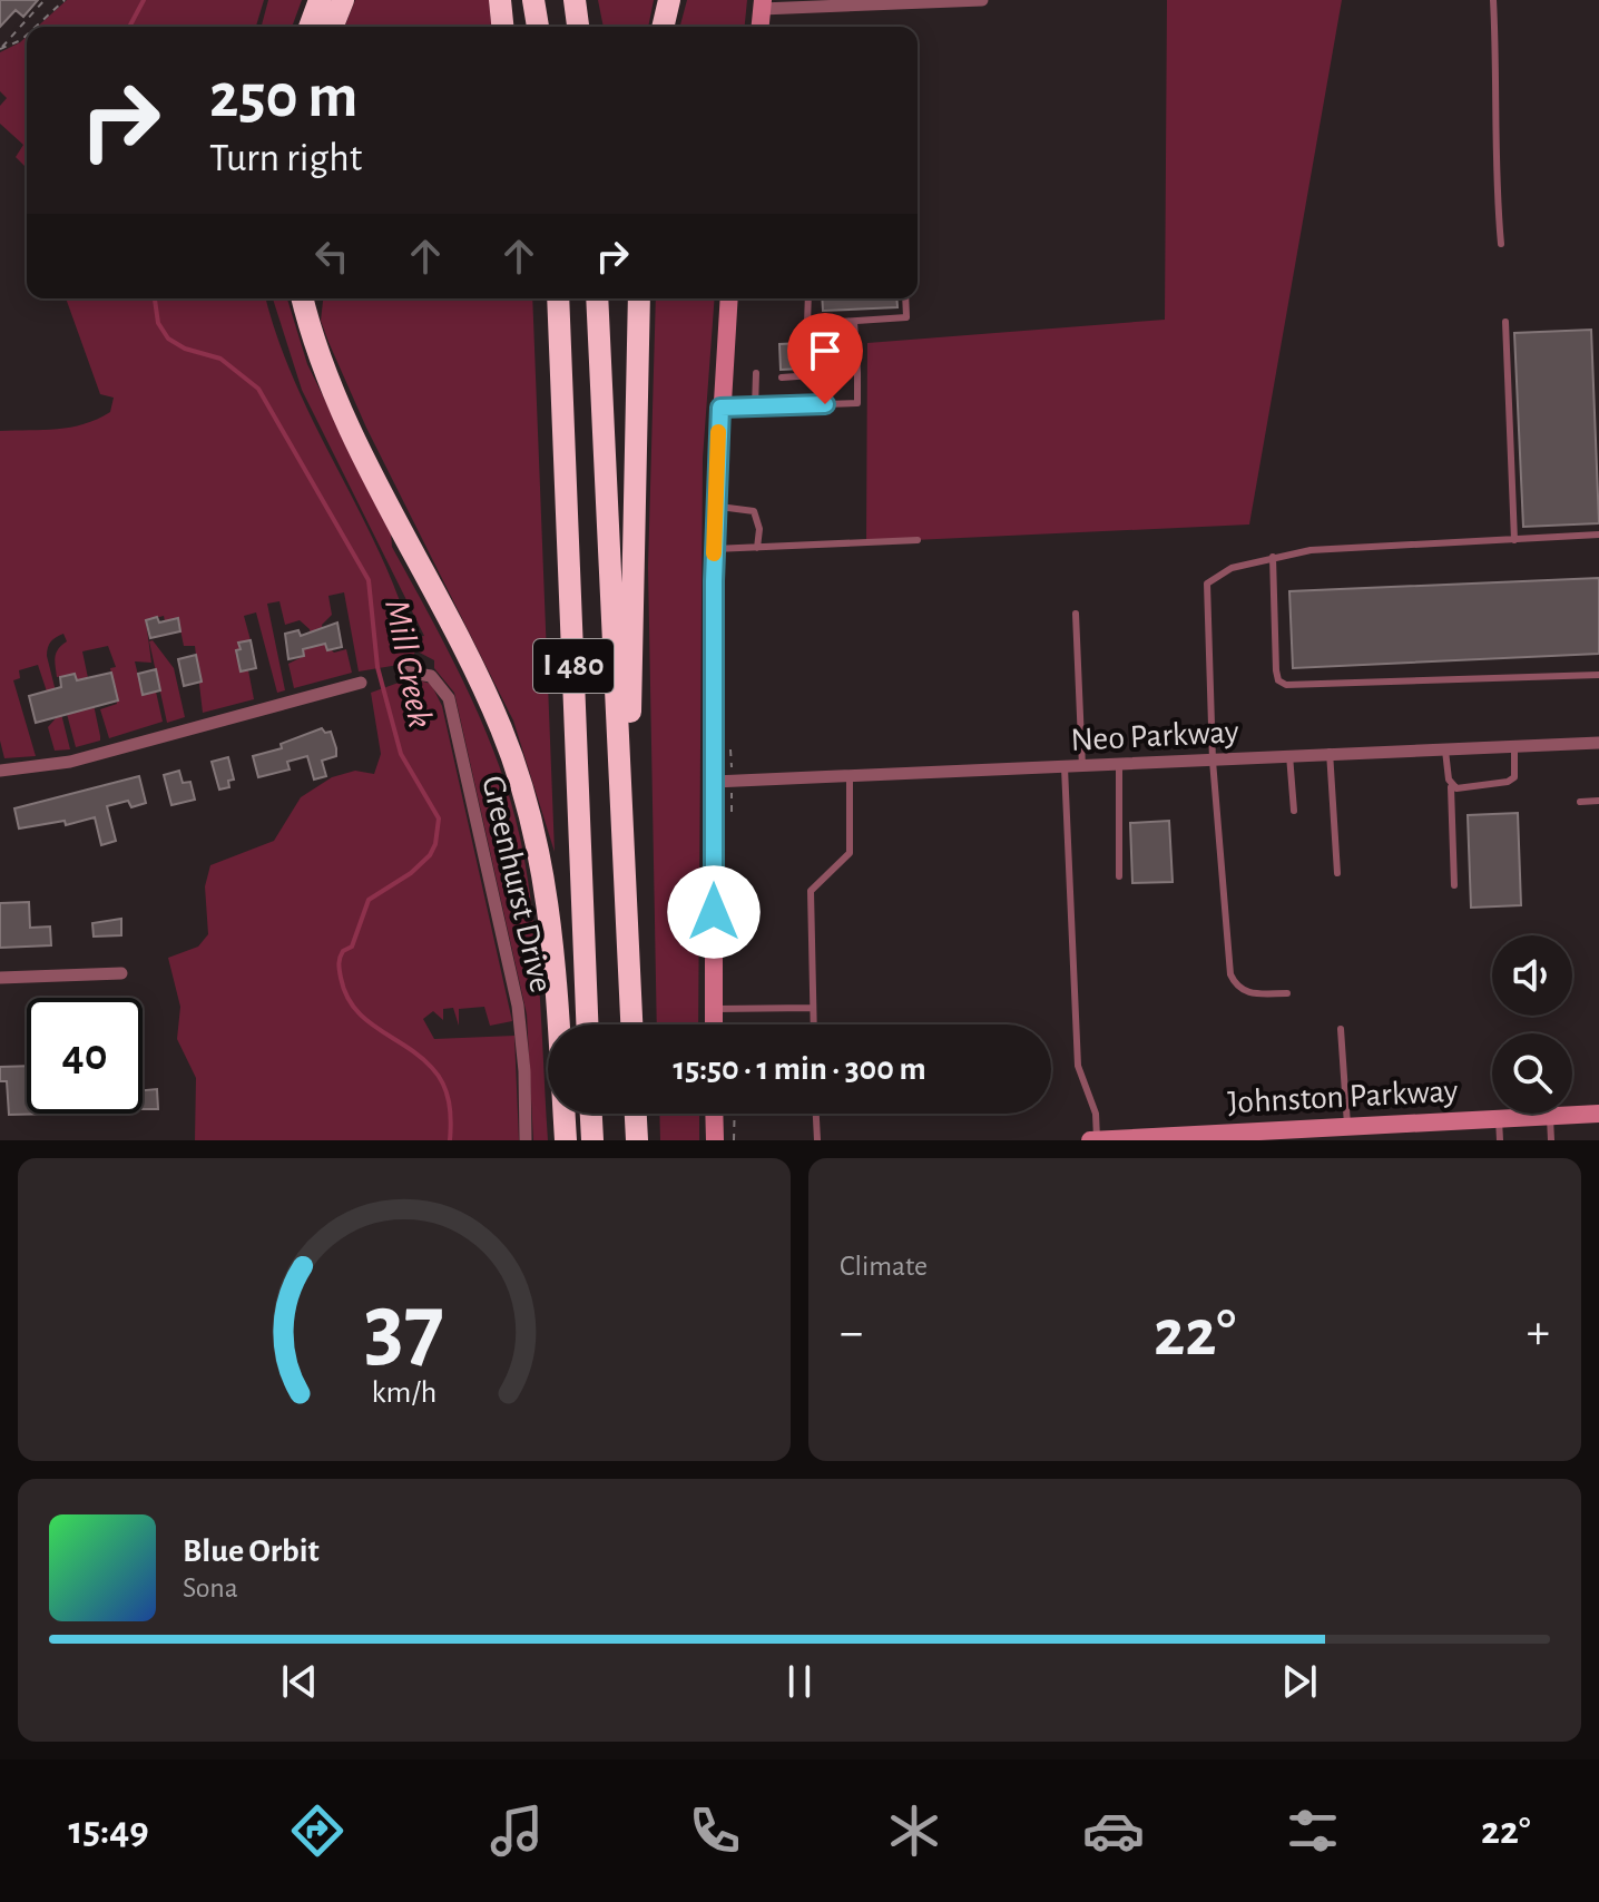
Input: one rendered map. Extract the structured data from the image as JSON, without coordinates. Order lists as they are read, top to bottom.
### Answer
{
  "streets": {
    "highway": ["I 480"],
    "street": ["Neo Parkway", "Greenhurst Drive", "Johnston Parkway"]
  },
  "water": ["Mill Creek"],
  "page": {
    "turn": ["250 m", "Turn right"],
    "limit": "40",
    "trip": "15:50 · 1 min · 300 m",
    "tile": "Climate",
    "heat": ["−", "22°", "+"],
    "song": ["Blue Orbit", "Sona"],
    "tabs": ["15:49", "22°"],
    "gauge": ["37", "km/h"]
  }
}
